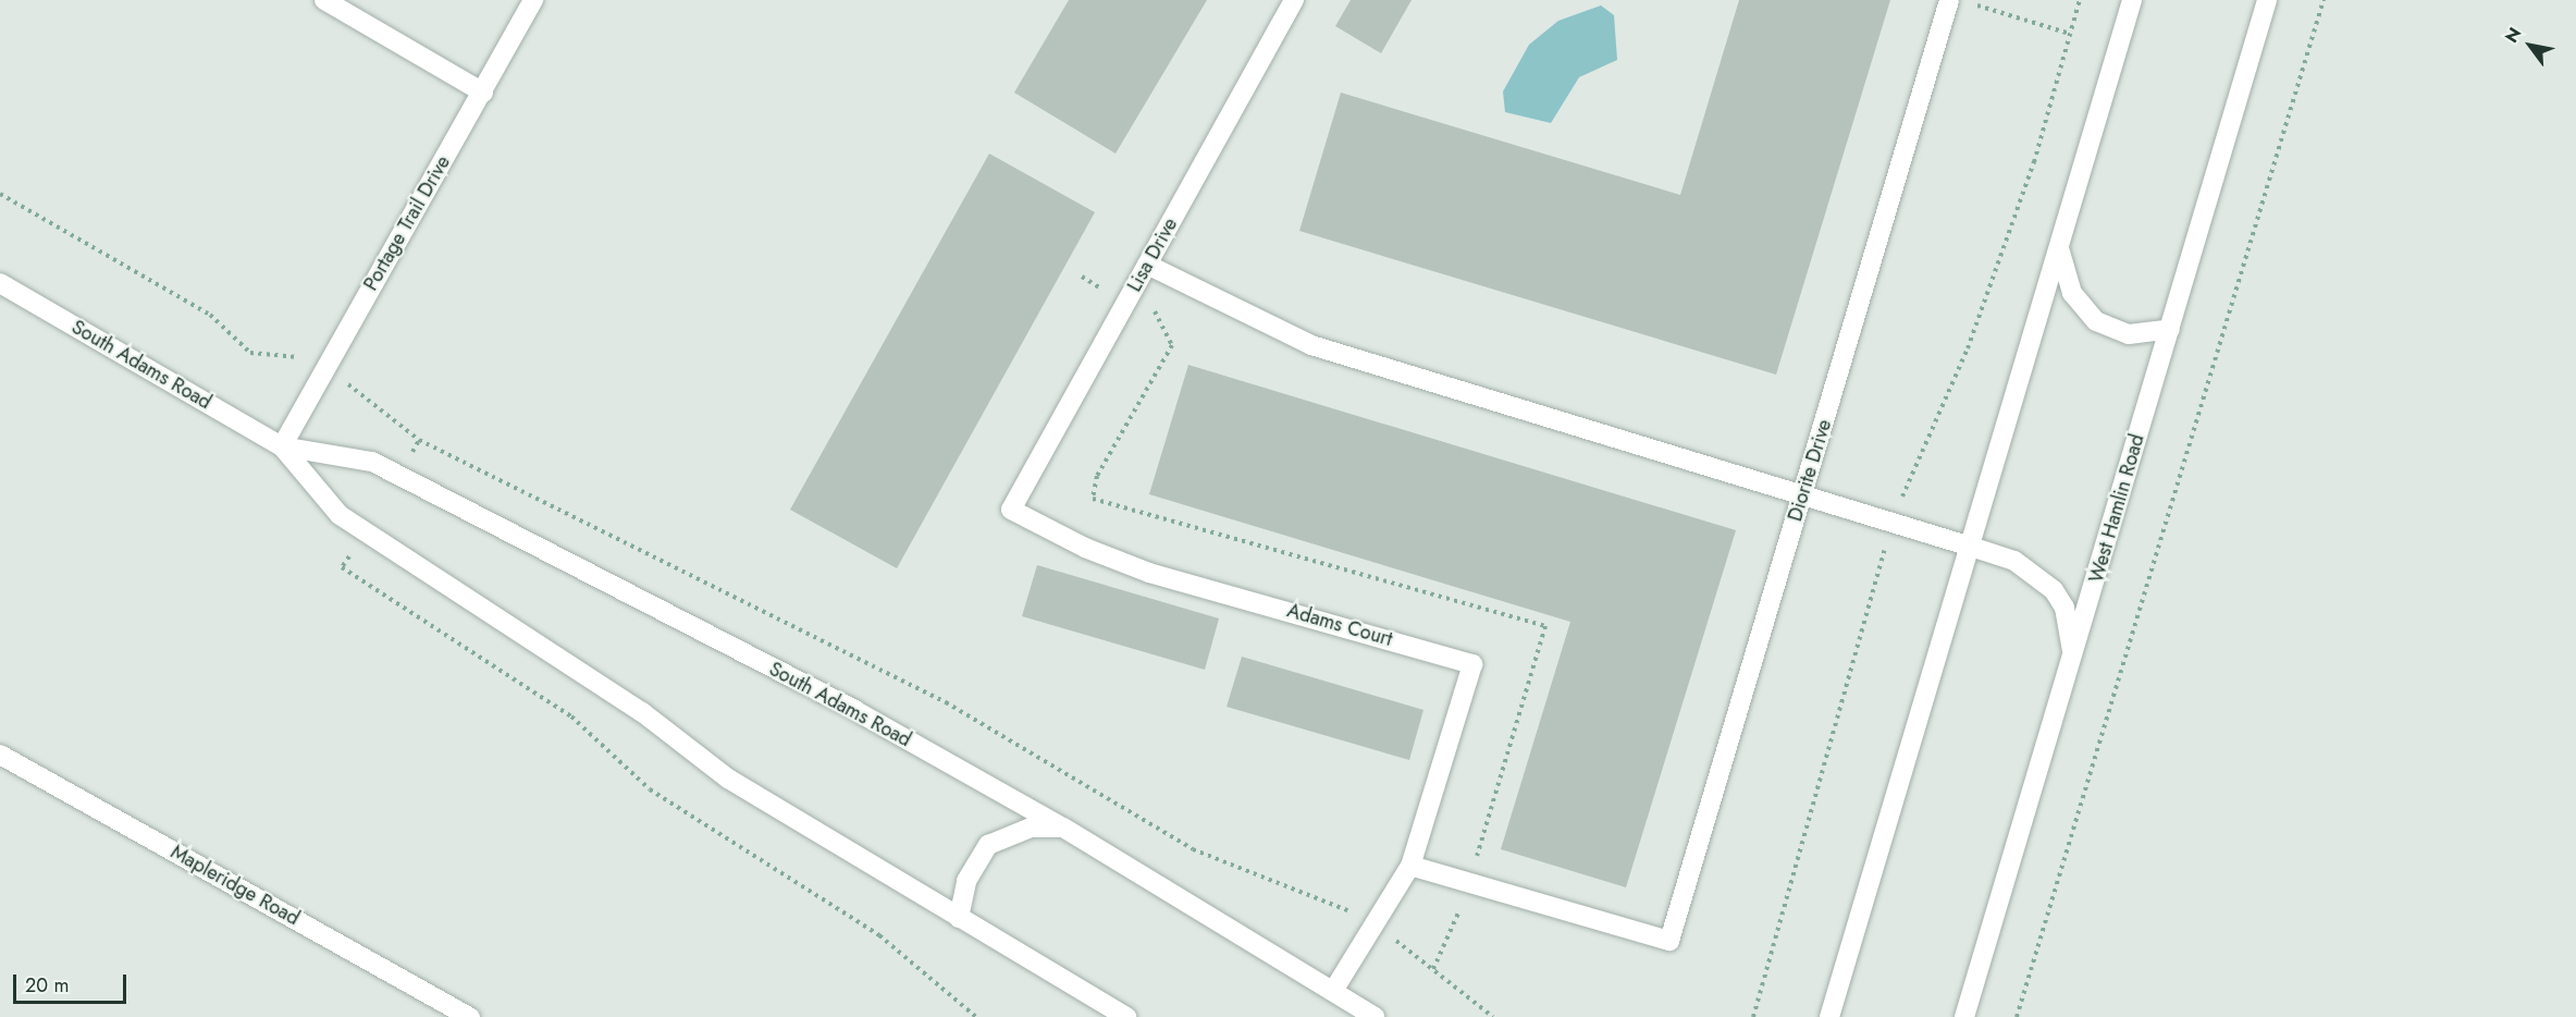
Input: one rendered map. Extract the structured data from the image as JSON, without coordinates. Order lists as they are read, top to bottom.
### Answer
{
  "streets": {
    "main road": [
      "Portage Trail Drive",
      "Lisa Drive",
      "South Adams Road",
      "Diorite Drive",
      "West Hamlin Road",
      "Adams Court",
      "Mapleridge Road"
    ]
  },
  "crossings": [
    ["Portage Trail Drive", "South Adams Road"],
    ["Lisa Drive", "Adams Court"],
    ["South Adams Road", "Adams Court"],
    ["Diorite Drive", "Adams Court"]
  ],
  "scale_bar": "20 m",
  "north": "top left"
}
